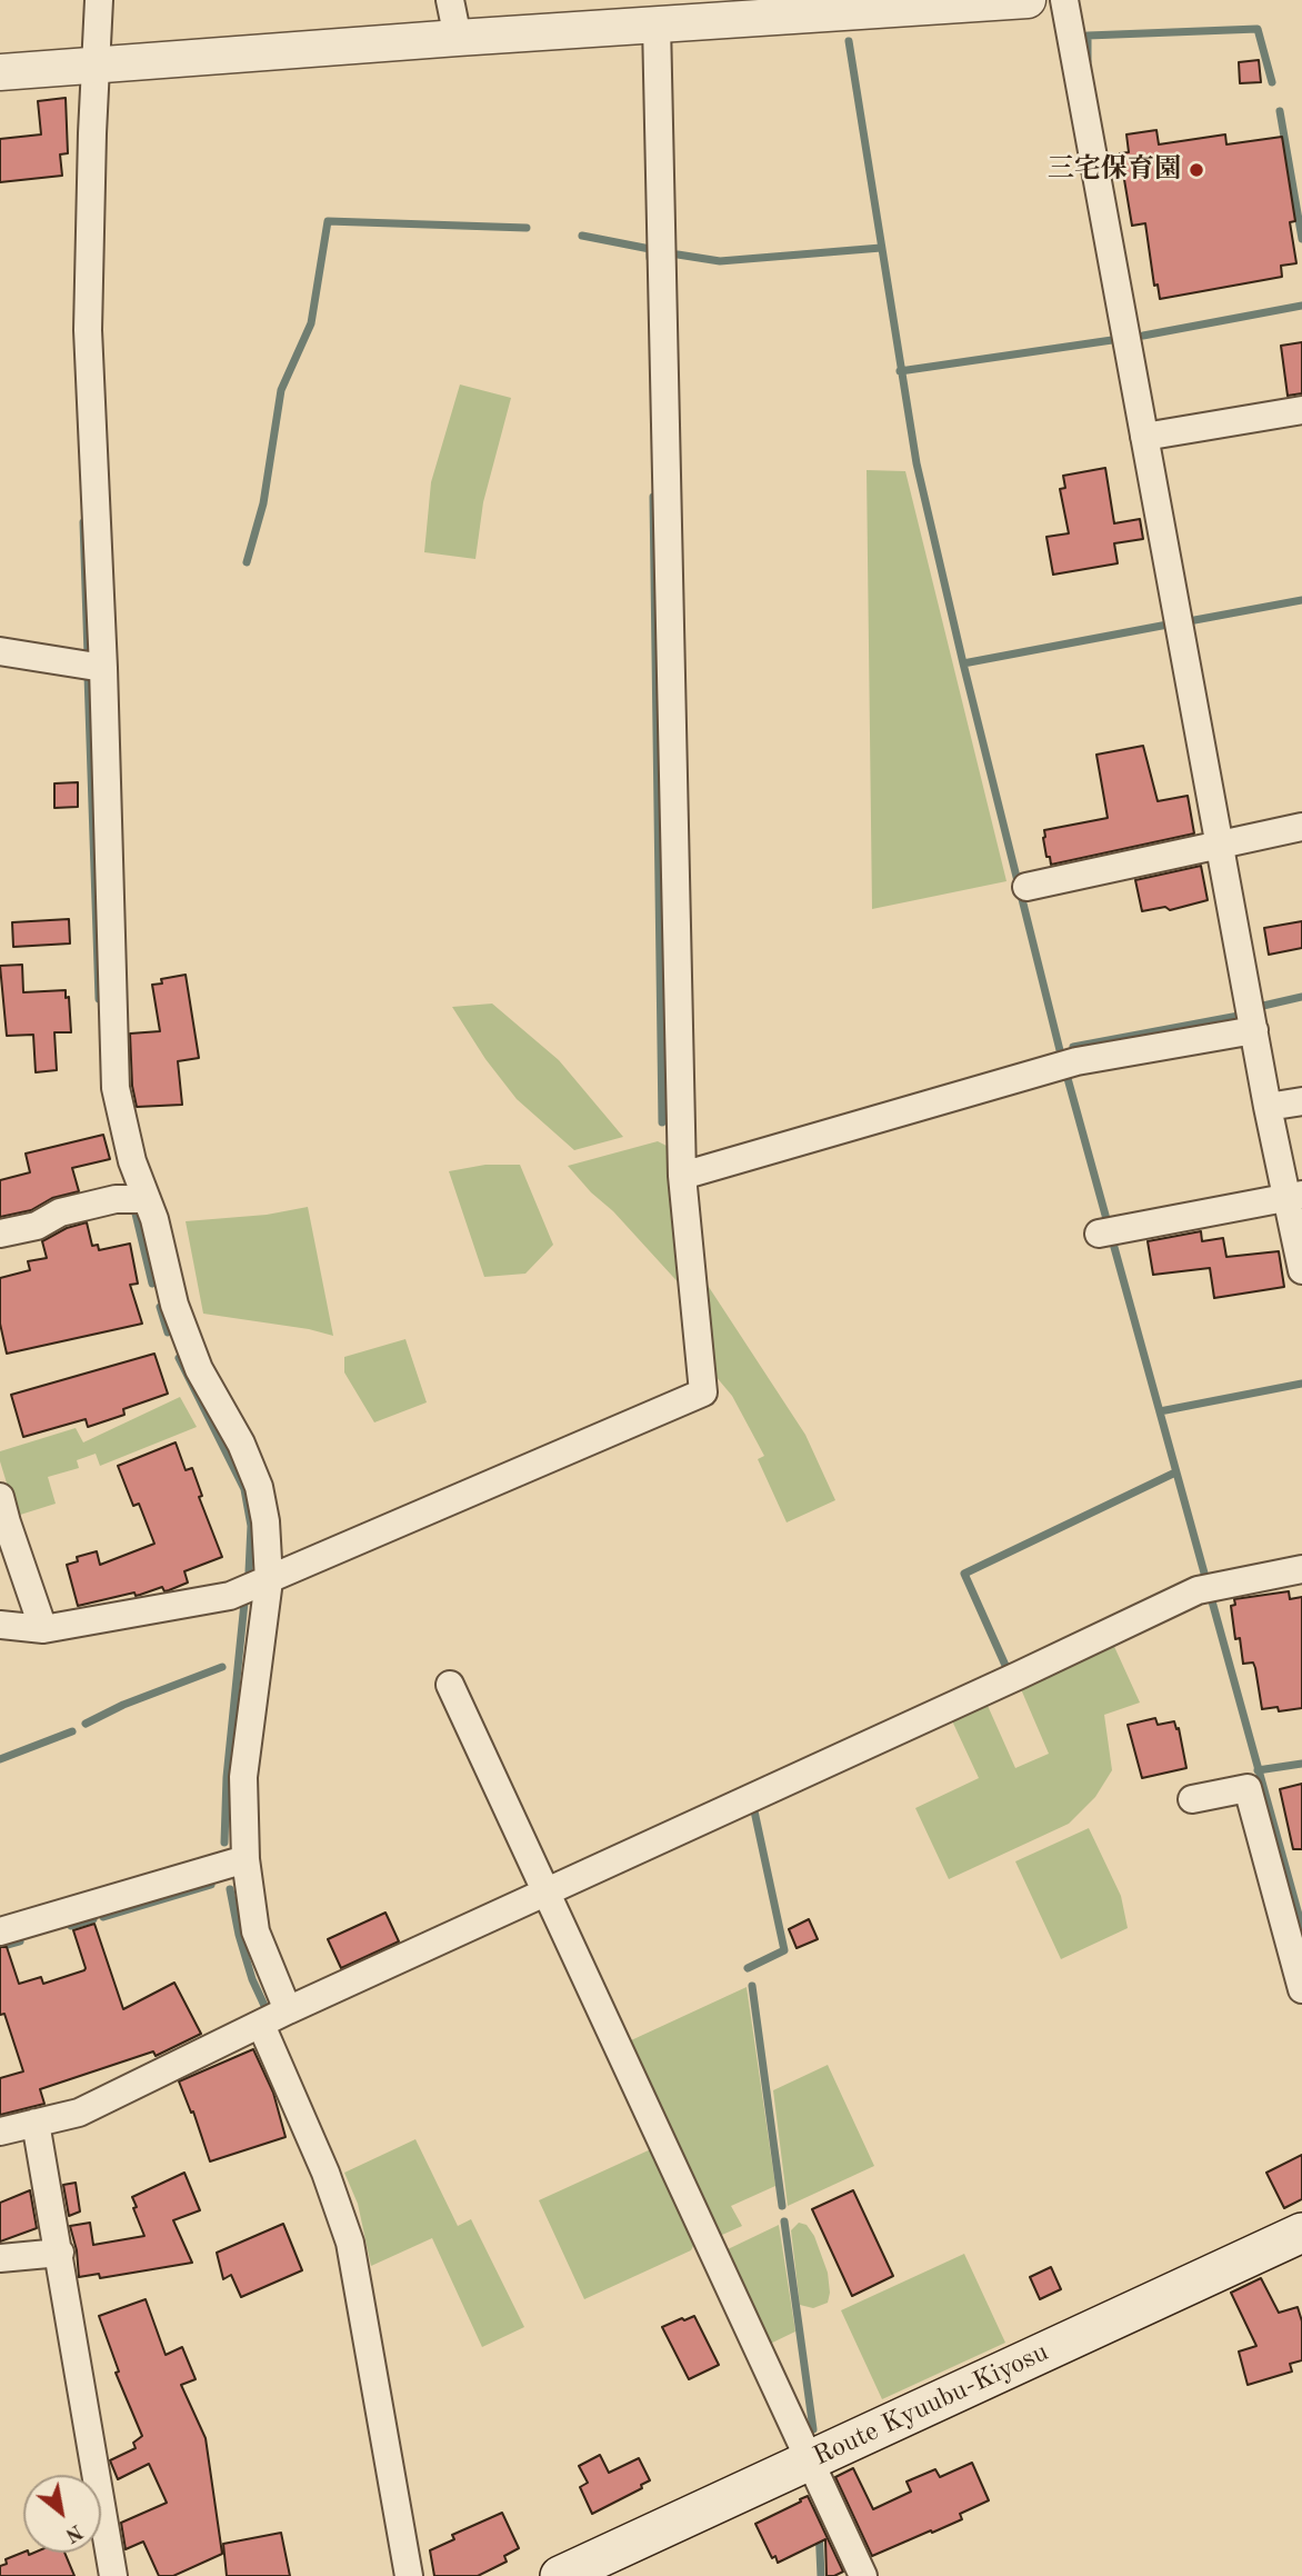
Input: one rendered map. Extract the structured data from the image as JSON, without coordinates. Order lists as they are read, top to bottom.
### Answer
{
  "streets": {
    "main road": ["Route Kyuubu-Kiyosu"]
  },
  "places": ["三宅保育園"],
  "north": "bottom right"
}
